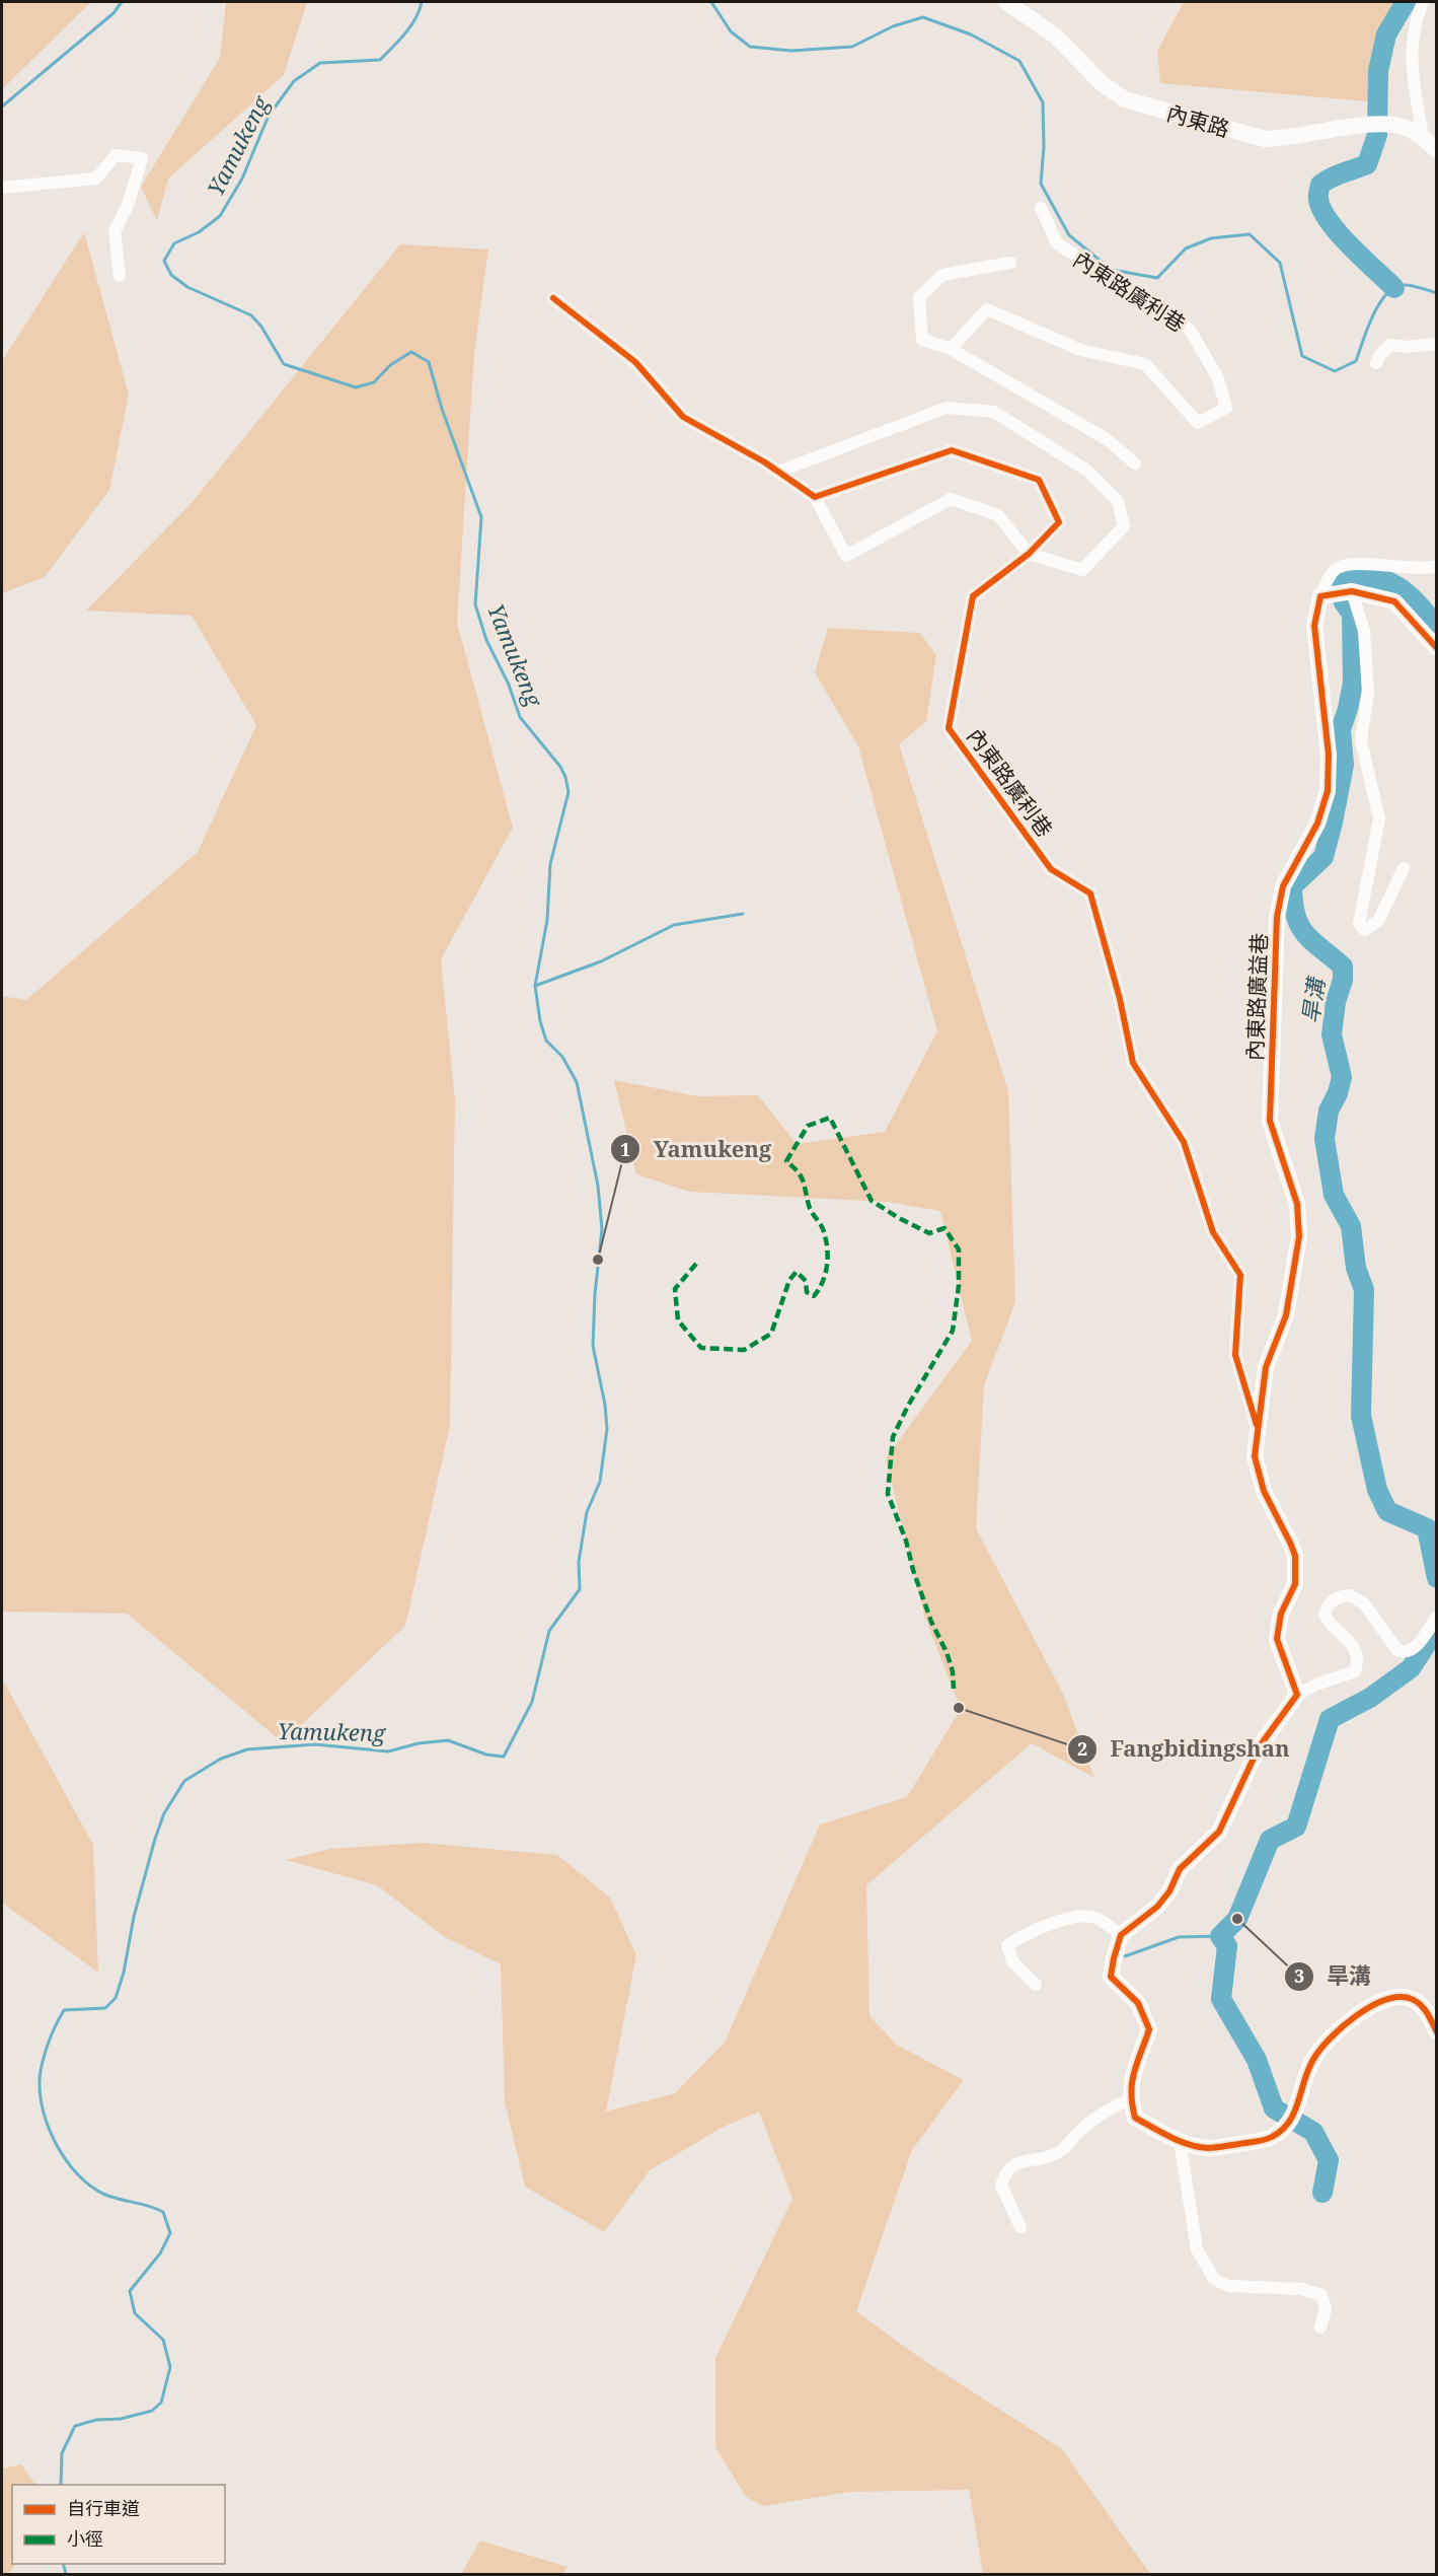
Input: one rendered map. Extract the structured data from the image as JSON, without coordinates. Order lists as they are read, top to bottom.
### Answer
{
  "streets": {
    "street": ["內東路", "內東路廣利巷", "內東路廣益巷"]
  },
  "crossings": [
    ["內東路廣利巷", "內東路廣益巷"]
  ],
  "water": ["Yamukeng", "旱溝"],
  "places": ["Yamukeng", "Fangbidingshan", "旱溝"],
  "legend": ["自行車道", "小徑"]
}
